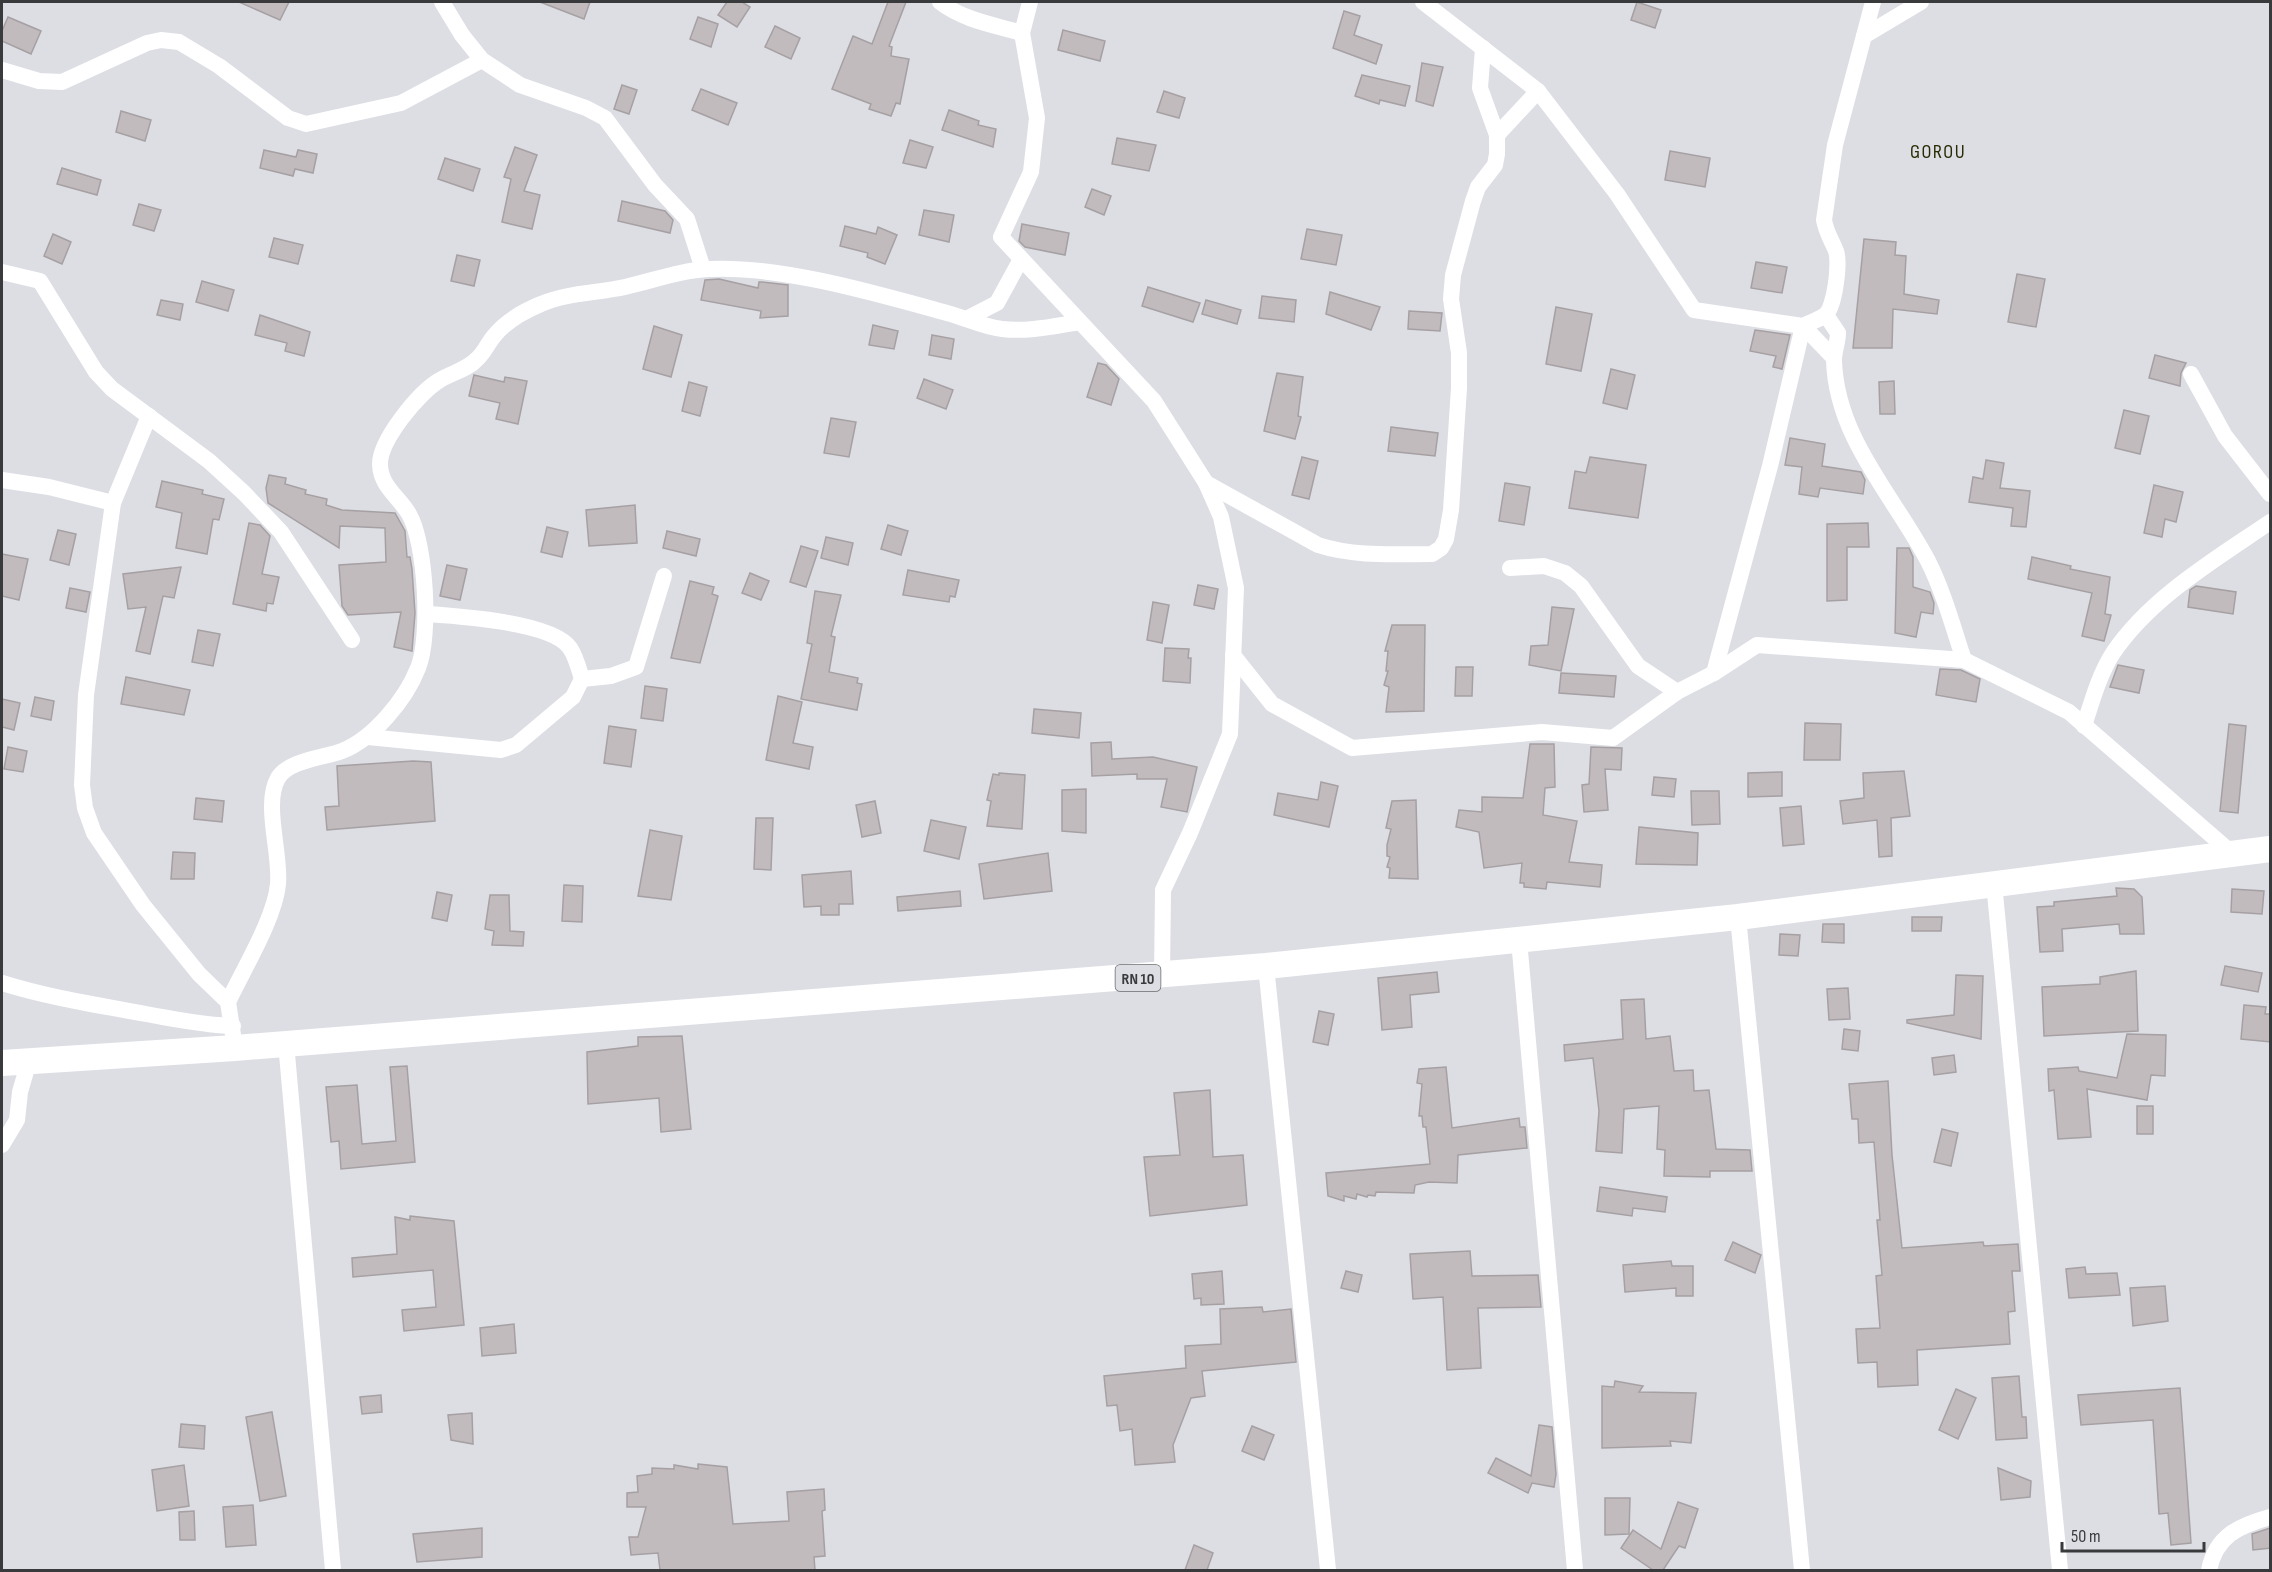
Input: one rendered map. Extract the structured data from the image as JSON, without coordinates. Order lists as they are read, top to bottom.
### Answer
{
  "streets": {
    "main road": ["RN 10"]
  },
  "districts": ["GOROU"],
  "scale_bar": "50 m"
}
